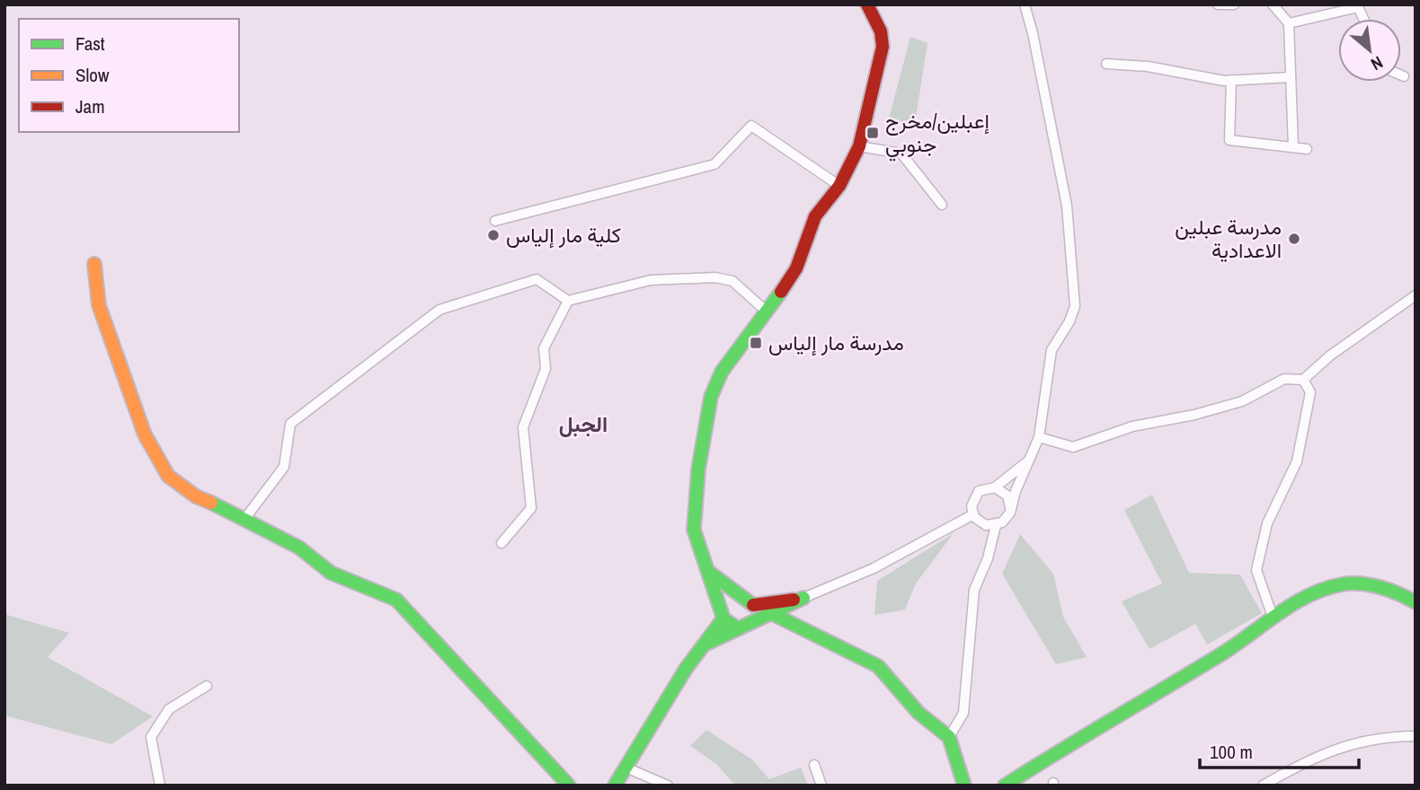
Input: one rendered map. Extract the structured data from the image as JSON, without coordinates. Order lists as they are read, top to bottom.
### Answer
{
  "districts": ["الجبل"],
  "places": {
    "transit": ["إعبلين/مخرج جنوبي", "مدرسة مار إلياس"],
    "other": ["كلية مار إلياس", "مدرسة عبلين الاعدادية"]
  },
  "legend": ["Fast", "Slow", "Jam"],
  "scale_bar": "100 m",
  "north": "bottom right"
}
